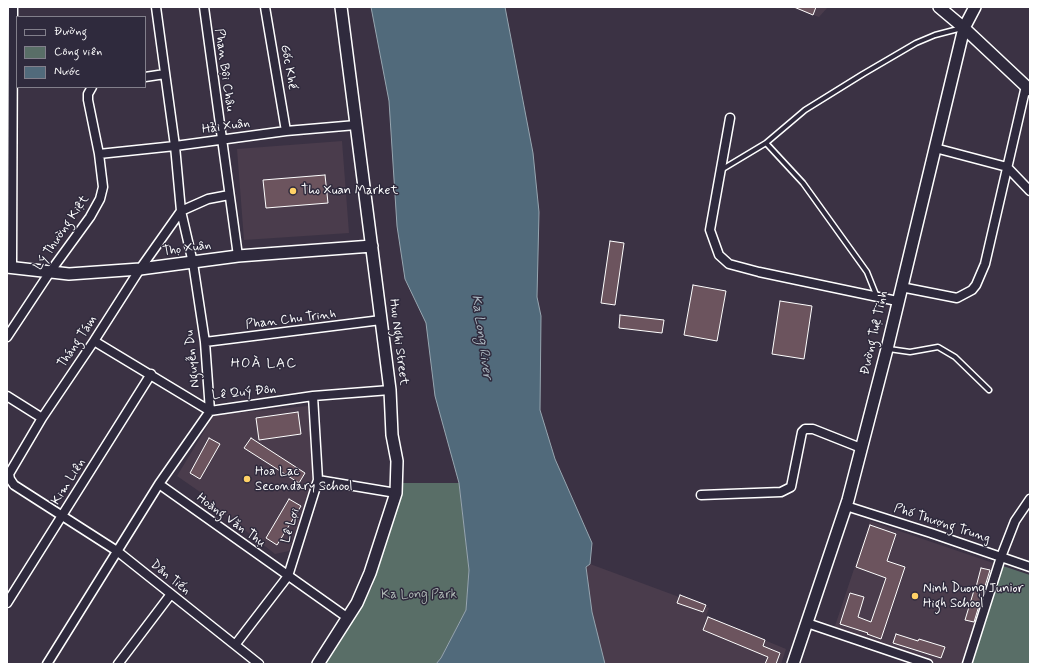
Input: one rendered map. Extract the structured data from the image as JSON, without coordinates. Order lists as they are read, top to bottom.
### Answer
{
  "streets": {
    "street": [
      "Gốc Khế",
      "Phan Bội Châu",
      "Hải Xuân",
      "Lý Thường Kiệt",
      "Thọ Xuân",
      "Phan Chu Trinh",
      "Đường Tuệ Tĩnh",
      "Tháng Tám",
      "Huu Nghi Street",
      "Nguyễn Du",
      "Lê Quý Đôn",
      "Kim Liên",
      "Hoàng Văn Thụ",
      "Phố Thượng Trung",
      "Lê Lợi",
      "Dân Tiến"
    ]
  },
  "crossings": [
    ["Gốc Khế", "Hải Xuân"],
    ["Phan Bội Châu", "Hải Xuân"],
    ["Phan Bội Châu", "Thọ Xuân"],
    ["Hải Xuân", "Lý Thường Kiệt"],
    ["Hải Xuân", "Huu Nghi Street"],
    ["Hải Xuân", "Nguyễn Du"],
    ["Lý Thường Kiệt", "Thọ Xuân"],
    ["Thọ Xuân", "Tháng Tám"],
    ["Thọ Xuân", "Huu Nghi Street"],
    ["Thọ Xuân", "Nguyễn Du"],
    ["Phan Chu Trinh", "Huu Nghi Street"],
    ["Phan Chu Trinh", "Nguyễn Du"],
    ["Đường Tuệ Tĩnh", "Phố Thượng Trung"],
    ["Tháng Tám", "Nguyễn Du"],
    ["Tháng Tám", "Lê Quý Đôn"],
    ["Tháng Tám", "Kim Liên"],
    ["Tháng Tám", "Dân Tiến"],
    ["Huu Nghi Street", "Lê Quý Đôn"],
    ["Huu Nghi Street", "Hoàng Văn Thụ"],
    ["Nguyễn Du", "Lê Quý Đôn"],
    ["Lê Quý Đôn", "Kim Liên"],
    ["Lê Quý Đôn", "Lê Lợi"],
    ["Kim Liên", "Dân Tiến"],
    ["Hoàng Văn Thụ", "Lê Lợi"],
    ["Lê Lợi", "Dân Tiến"]
  ],
  "districts": ["HOÀ LẠC"],
  "water": ["Ka Long River"],
  "parks": ["Ka Long Park"],
  "places": ["Tho Xuan Market", "Hoa Lac Secondary School", "Ninh Duong Junior High School"],
  "legend": ["Đường", "Công viên", "Nước"]
}
